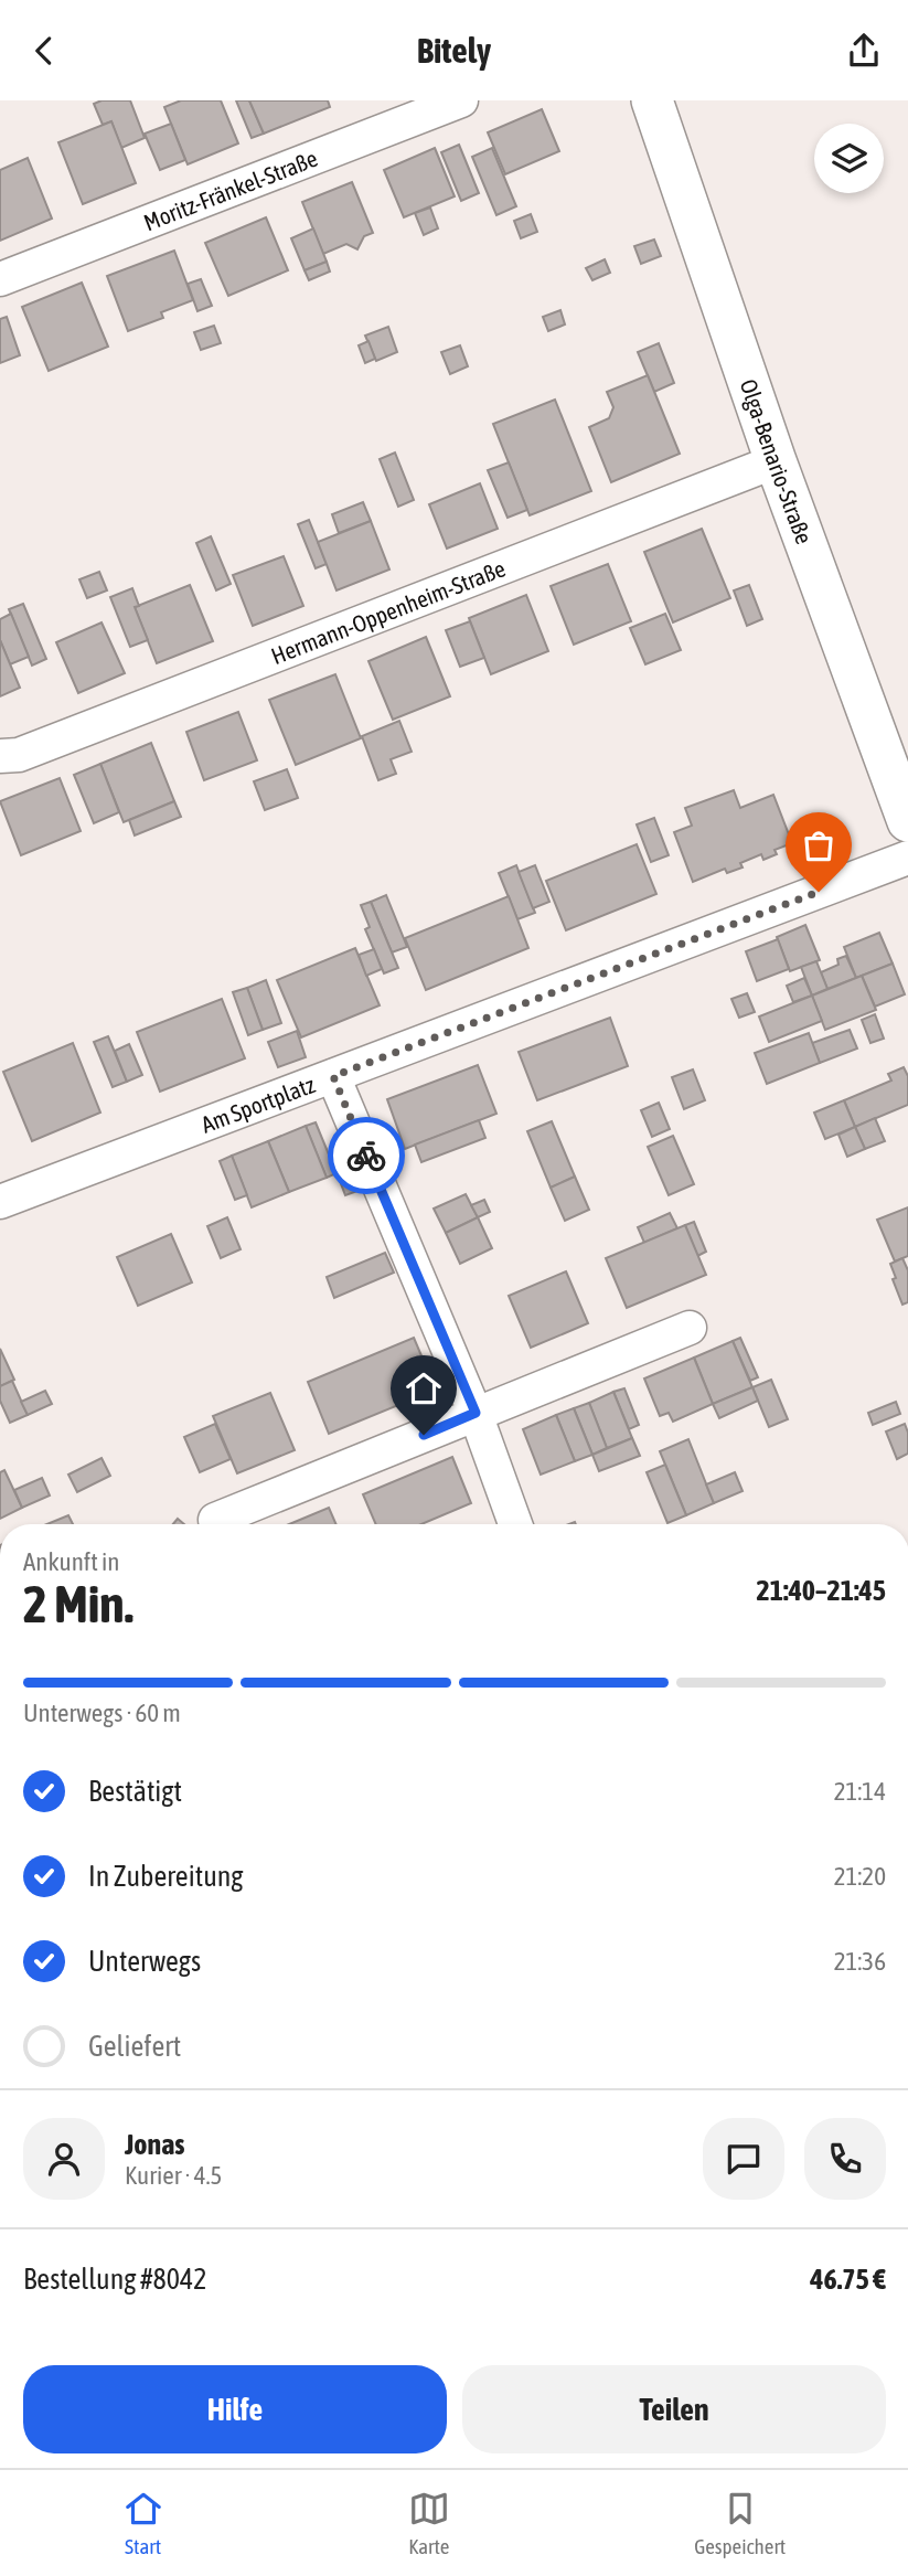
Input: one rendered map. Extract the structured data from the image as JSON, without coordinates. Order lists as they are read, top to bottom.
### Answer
{
  "streets": {
    "street": [
      "Moritz-Fränkel-Straße",
      "Olga-Benario-Straße",
      "Hermann-Oppenheim-Straße",
      "Am Sportplatz"
    ]
  },
  "crossings": [
    ["Olga-Benario-Straße", "Hermann-Oppenheim-Straße"]
  ],
  "page": {
    "header": "Bitely",
    "heading": ["2 Min.", "Ankunft in", "21:40–21:45"],
    "panel": [
      "Jonas",
      "Kurier · 4.5",
      "Bestellung #8042",
      "46.75 €"
    ],
    "bar": "Unterwegs · 60 m",
    "list": [
      ["Bestätigt", "21:14"],
      ["In Zubereitung", "21:20"],
      ["Unterwegs", "21:36"],
      "Geliefert"
    ],
    "buttons": ["Hilfe", "Teilen"],
    "tabs": ["Start", "Karte", "Gespeichert"]
  }
}
